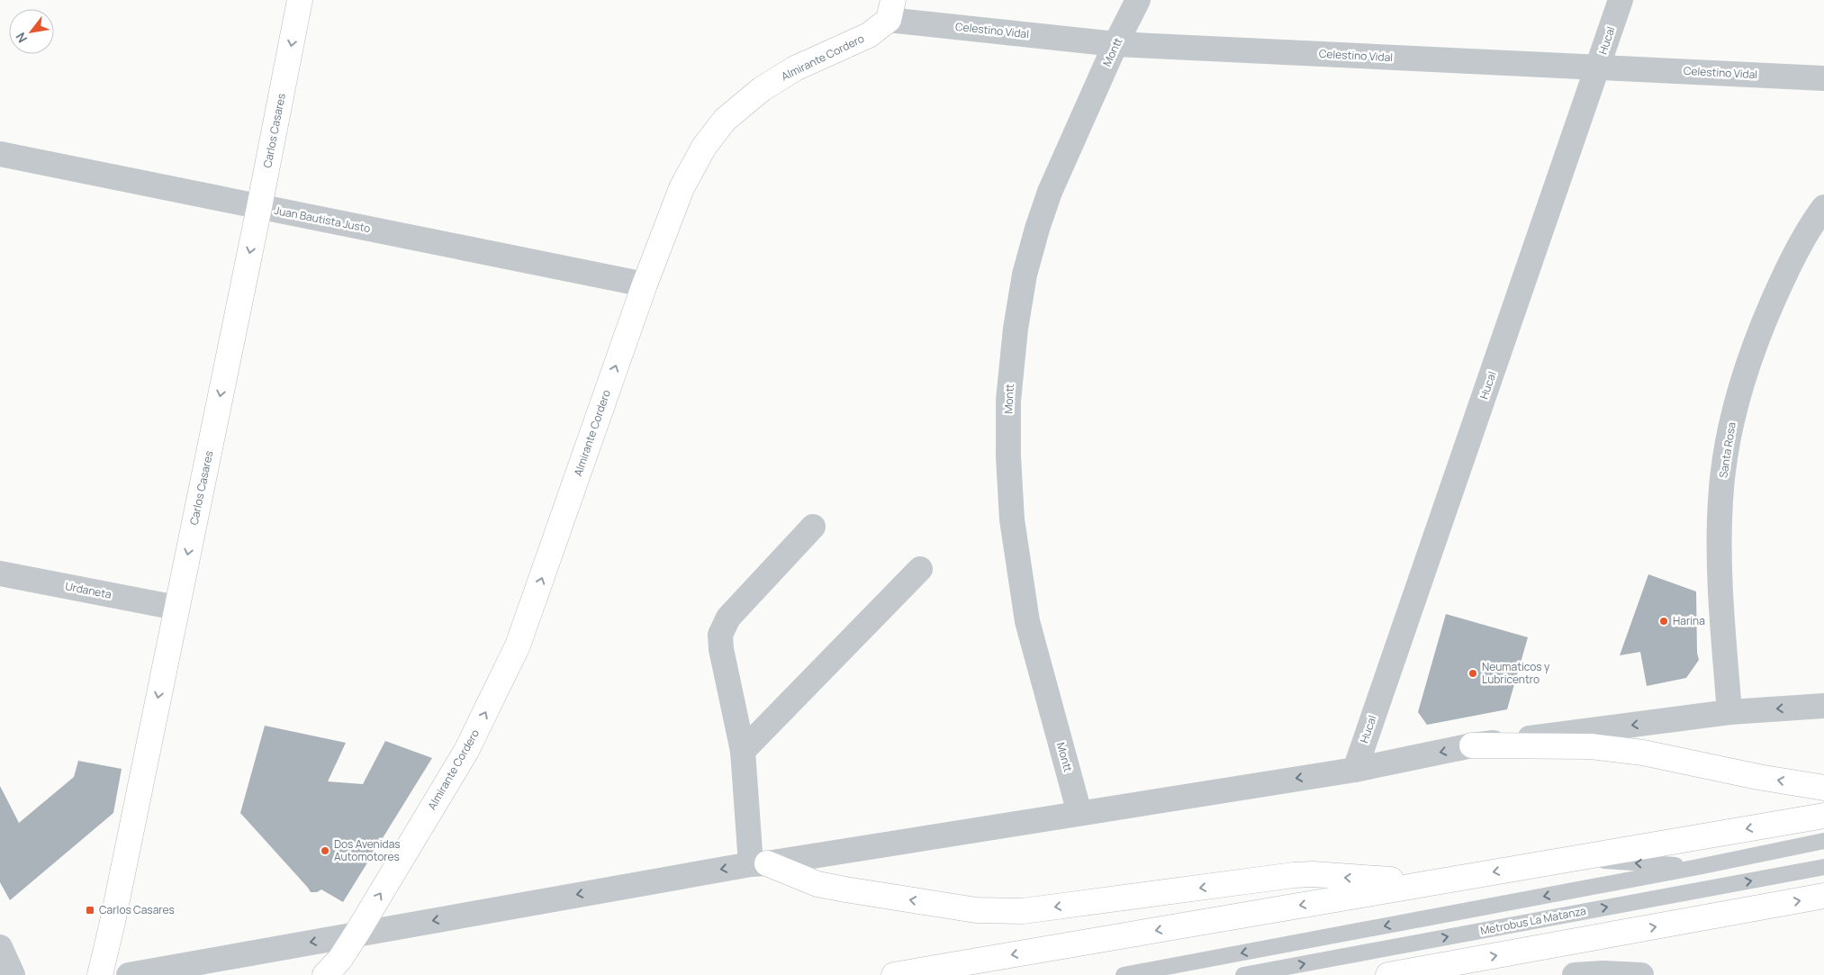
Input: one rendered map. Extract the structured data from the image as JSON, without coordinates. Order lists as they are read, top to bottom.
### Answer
{
  "streets": {
    "main road": ["Almirante Cordero", "Carlos Casares"],
    "street": [
      "Celestino Vidal",
      "Hucal",
      "Montt",
      "Juan Bautista Justo",
      "Santa Rosa",
      "Urdaneta"
    ],
    "lane": ["Metrobus La Matanza"]
  },
  "crossings": [
    ["Celestino Vidal", "Hucal"],
    ["Celestino Vidal", "Montt"],
    ["Celestino Vidal", "Almirante Cordero"],
    ["Almirante Cordero", "Juan Bautista Justo"],
    ["Carlos Casares", "Juan Bautista Justo"],
    ["Carlos Casares", "Urdaneta"]
  ],
  "one_way": ["Almirante Cordero", "Carlos Casares"],
  "places": {
    "other": ["Harina", "Neumaticos y Lubricentro", "Dos Avenidas Automotores"],
    "transit": ["Carlos Casares"]
  },
  "north": "bottom left"
}
